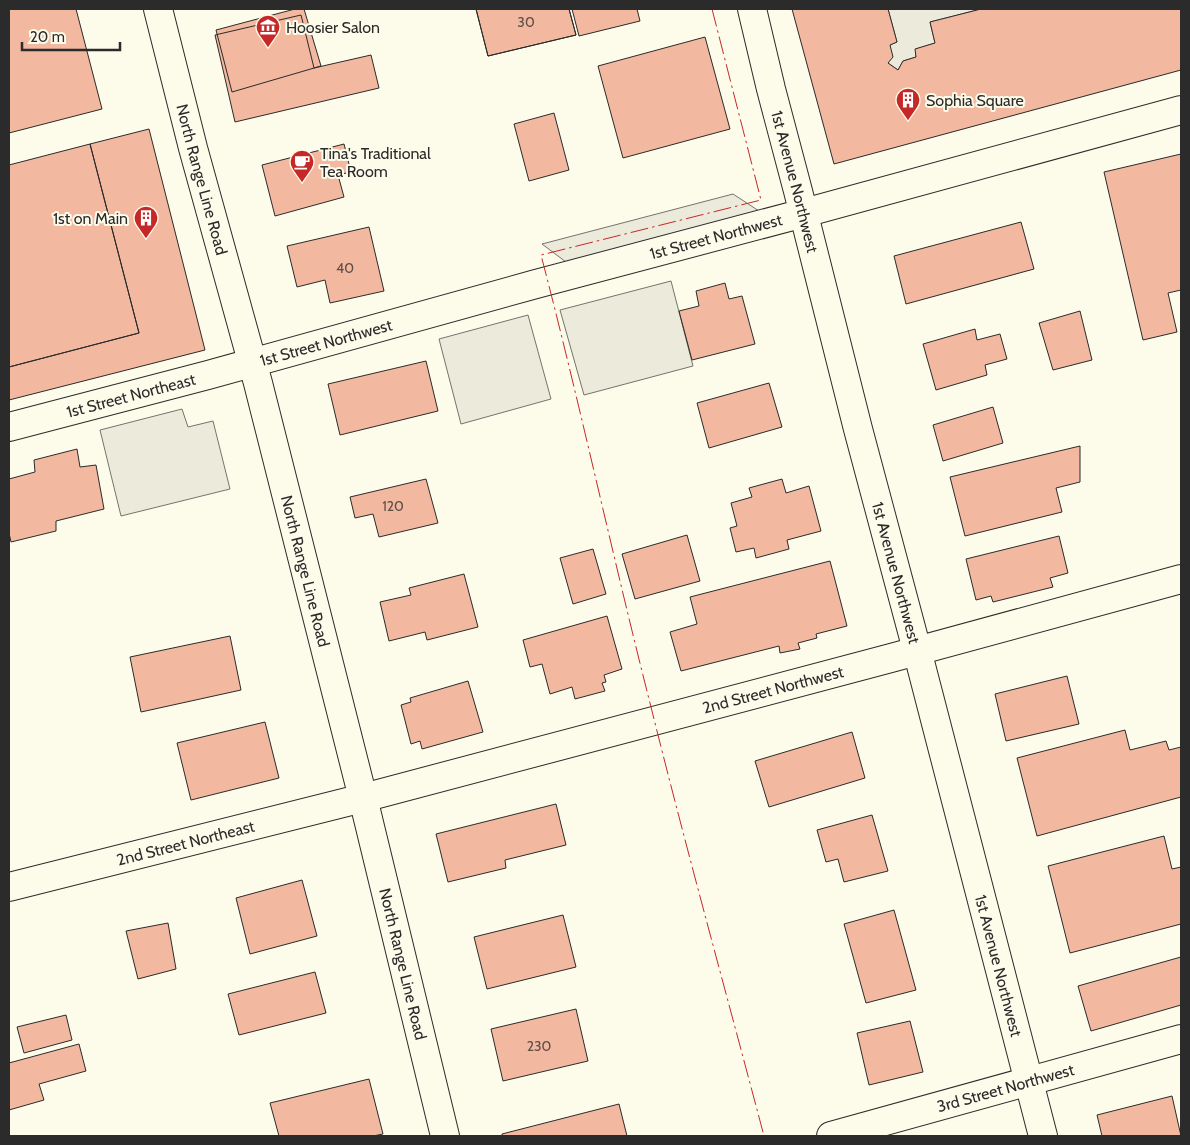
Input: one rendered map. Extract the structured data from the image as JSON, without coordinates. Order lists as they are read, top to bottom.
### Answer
{
  "streets": {
    "street": [
      "North Range Line Road",
      "1st Avenue Northwest",
      "1st Street Northwest",
      "1st Street Northeast",
      "2nd Street Northwest",
      "2nd Street Northeast",
      "3rd Street Northwest"
    ]
  },
  "crossings": [
    ["North Range Line Road", "1st Street Northwest"],
    ["North Range Line Road", "1st Street Northeast"],
    ["North Range Line Road", "2nd Street Northwest"],
    ["North Range Line Road", "2nd Street Northeast"],
    ["1st Avenue Northwest", "1st Street Northwest"],
    ["1st Avenue Northwest", "2nd Street Northwest"],
    ["1st Avenue Northwest", "3rd Street Northwest"],
    ["1st Street Northwest", "1st Street Northeast"],
    ["2nd Street Northwest", "2nd Street Northeast"]
  ],
  "places": {
    "museum": ["Hoosier Salon"],
    "building": ["Sophia Square", "1st on Main"],
    "cafe": ["Tina's Traditional Tea Room"]
  },
  "house_numbers": [
    "30",
    "40",
    "120",
    "230"
  ],
  "scale_bar": "20 m"
}
